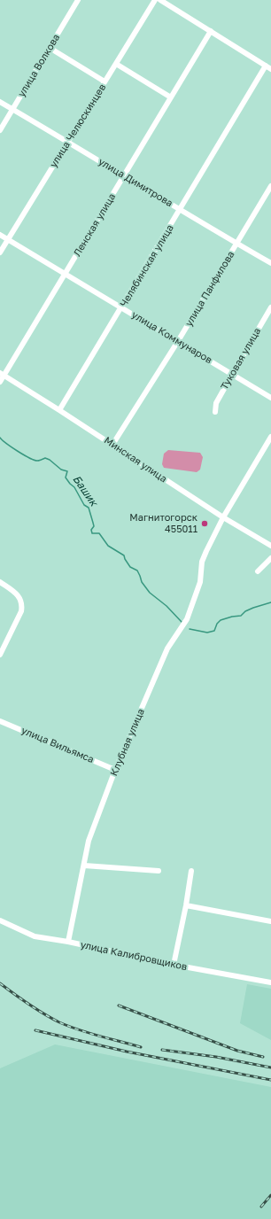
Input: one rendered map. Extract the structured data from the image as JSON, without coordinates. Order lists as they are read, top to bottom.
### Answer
{
  "streets": {
    "street": [
      "улица Волкова",
      "улица Челюскинцев",
      "улица Димитрова",
      "Ленская улица",
      "Челябинская улица",
      "улица Панфилова",
      "улица Коммунаров",
      "Туковая улица",
      "Минская улица",
      "Клубная улица",
      "улица Вильямса",
      "улица Калибровщиков"
    ]
  },
  "crossings": [
    ["улица Волкова", "улица Димитрова"],
    ["улица Челюскинцев", "улица Димитрова"],
    ["улица Челюскинцев", "улица Коммунаров"],
    ["улица Димитрова", "Ленская улица"],
    ["улица Димитрова", "Челябинская улица"],
    ["улица Димитрова", "улица Панфилова"],
    ["Ленская улица", "улица Коммунаров"],
    ["Ленская улица", "Минская улица"],
    ["Челябинская улица", "улица Коммунаров"],
    ["Челябинская улица", "Минская улица"],
    ["улица Панфилова", "улица Коммунаров"],
    ["улица Панфилова", "Минская улица"],
    ["улица Коммунаров", "Туковая улица"],
    ["Минская улица", "Клубная улица"],
    ["Клубная улица", "улица Вильямса"],
    ["Клубная улица", "улица Калибровщиков"]
  ],
  "water": ["Башик"],
  "places": ["Магнитогорск 455011"]
}
